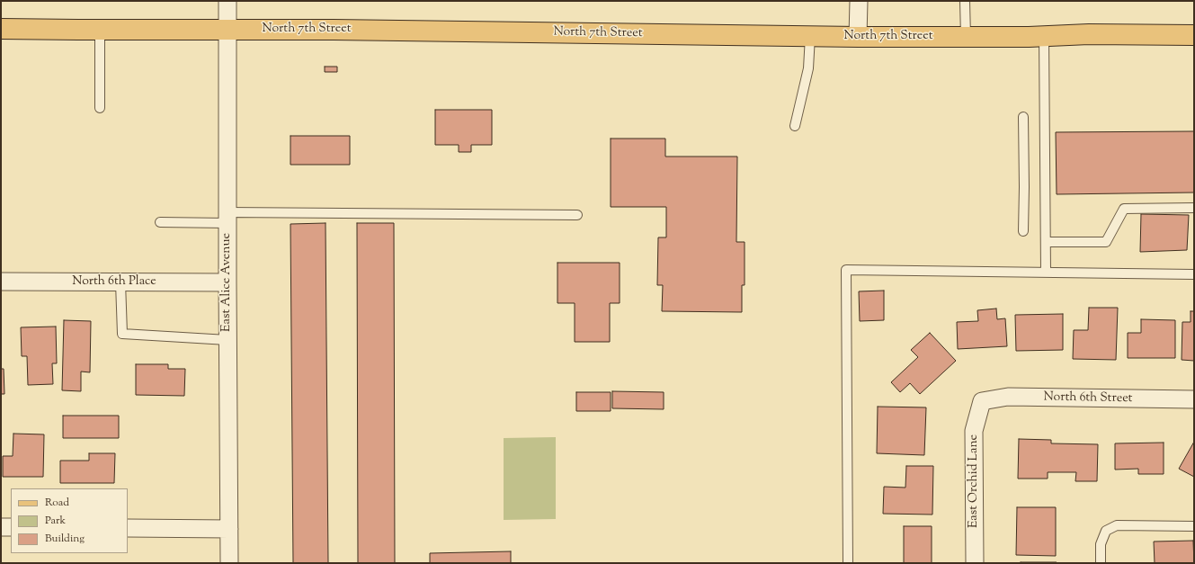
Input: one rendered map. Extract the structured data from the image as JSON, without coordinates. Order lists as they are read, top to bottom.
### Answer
{
  "streets": {
    "main road": ["North 7th Street"],
    "street": [
      "North 6th Place",
      "East Alice Avenue",
      "North 6th Street",
      "East Orchid Lane"
    ]
  },
  "crossings": [
    ["North 7th Street", "East Alice Avenue"],
    ["North 6th Place", "East Alice Avenue"],
    ["North 6th Street", "East Orchid Lane"]
  ],
  "legend": ["Road", "Park", "Building"]
}
